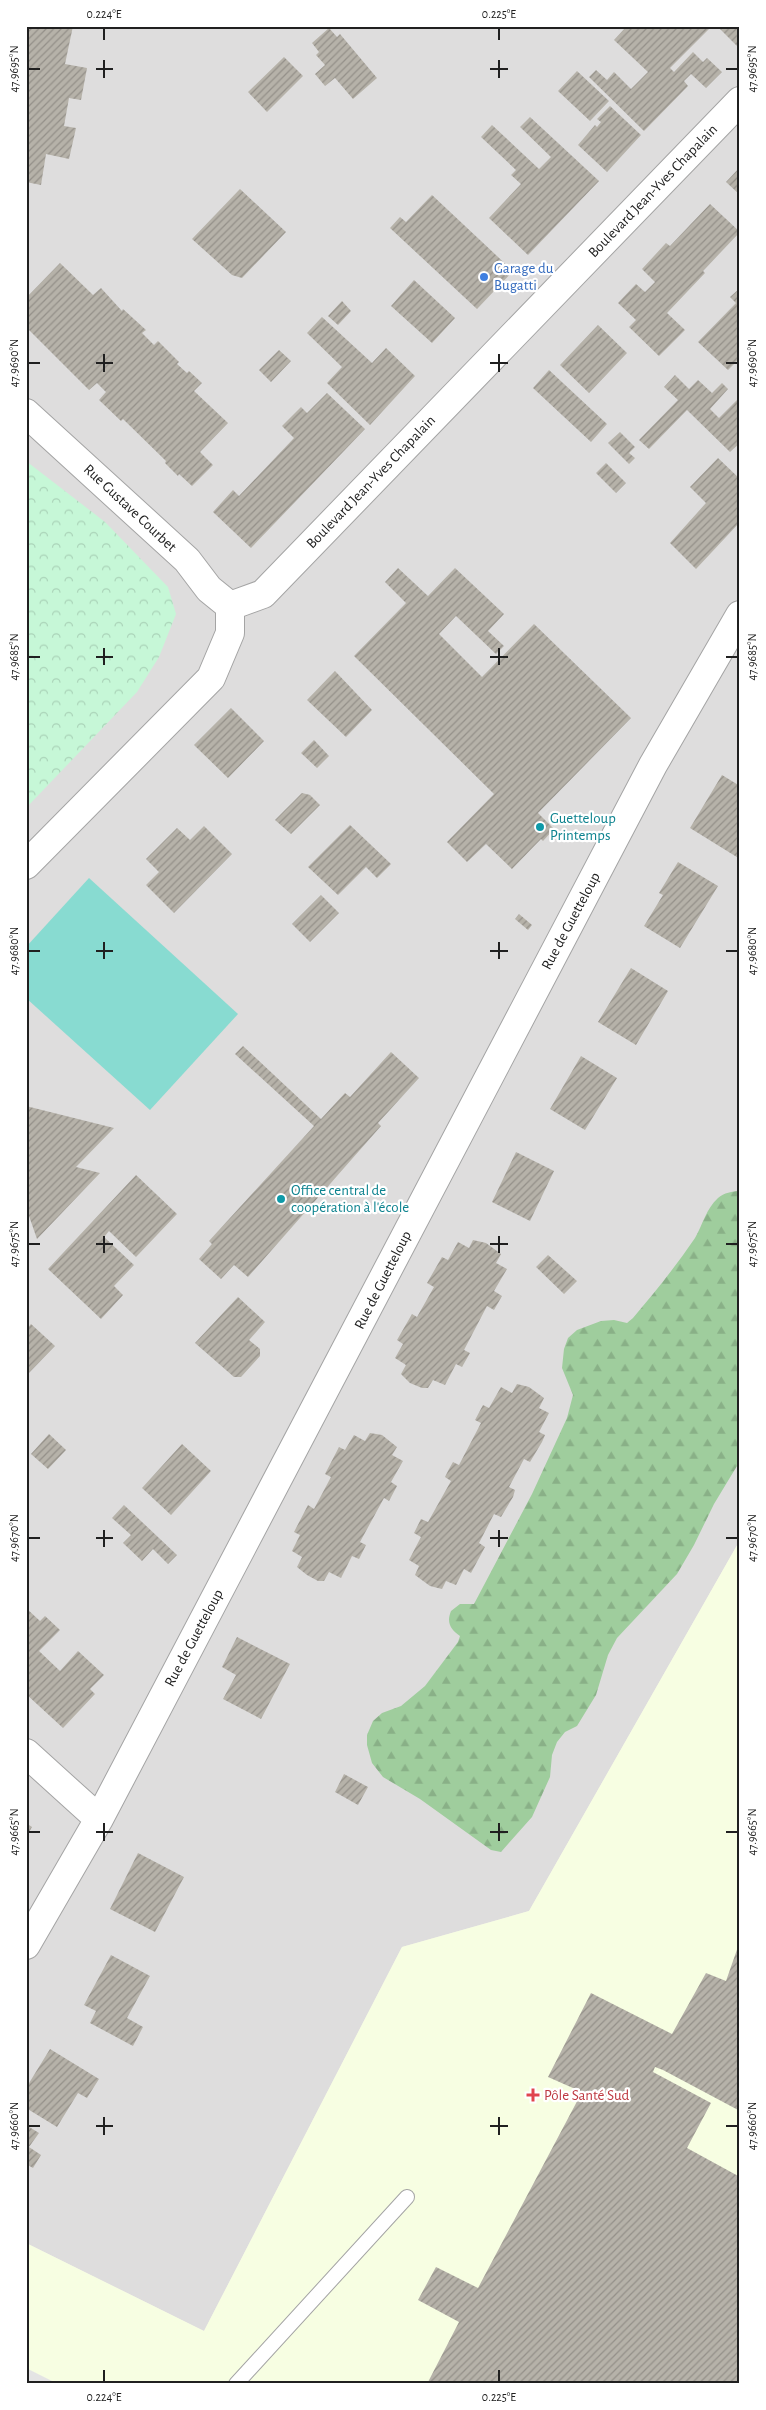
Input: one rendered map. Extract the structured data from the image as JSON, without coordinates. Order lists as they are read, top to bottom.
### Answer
{
  "streets": {
    "street": ["Boulevard Jean-Yves Chapalain", "Rue Gustave Courbet", "Rue de Guetteloup"]
  },
  "crossings": [
    ["Boulevard Jean-Yves Chapalain", "Rue Gustave Courbet"]
  ],
  "places": {
    "other": ["Garage du Bugatti", "Guetteloup Printemps", "Office central de coopération à l'école"],
    "health": ["Pôle Santé Sud"]
  },
  "coordinates": [
    "0.224°E",
    "0.225°E",
    "47.9695°N",
    "47.9690°N",
    "47.9685°N",
    "47.9680°N",
    "47.9675°N",
    "47.9670°N",
    "47.9665°N",
    "47.9660°N"
  ]
}
